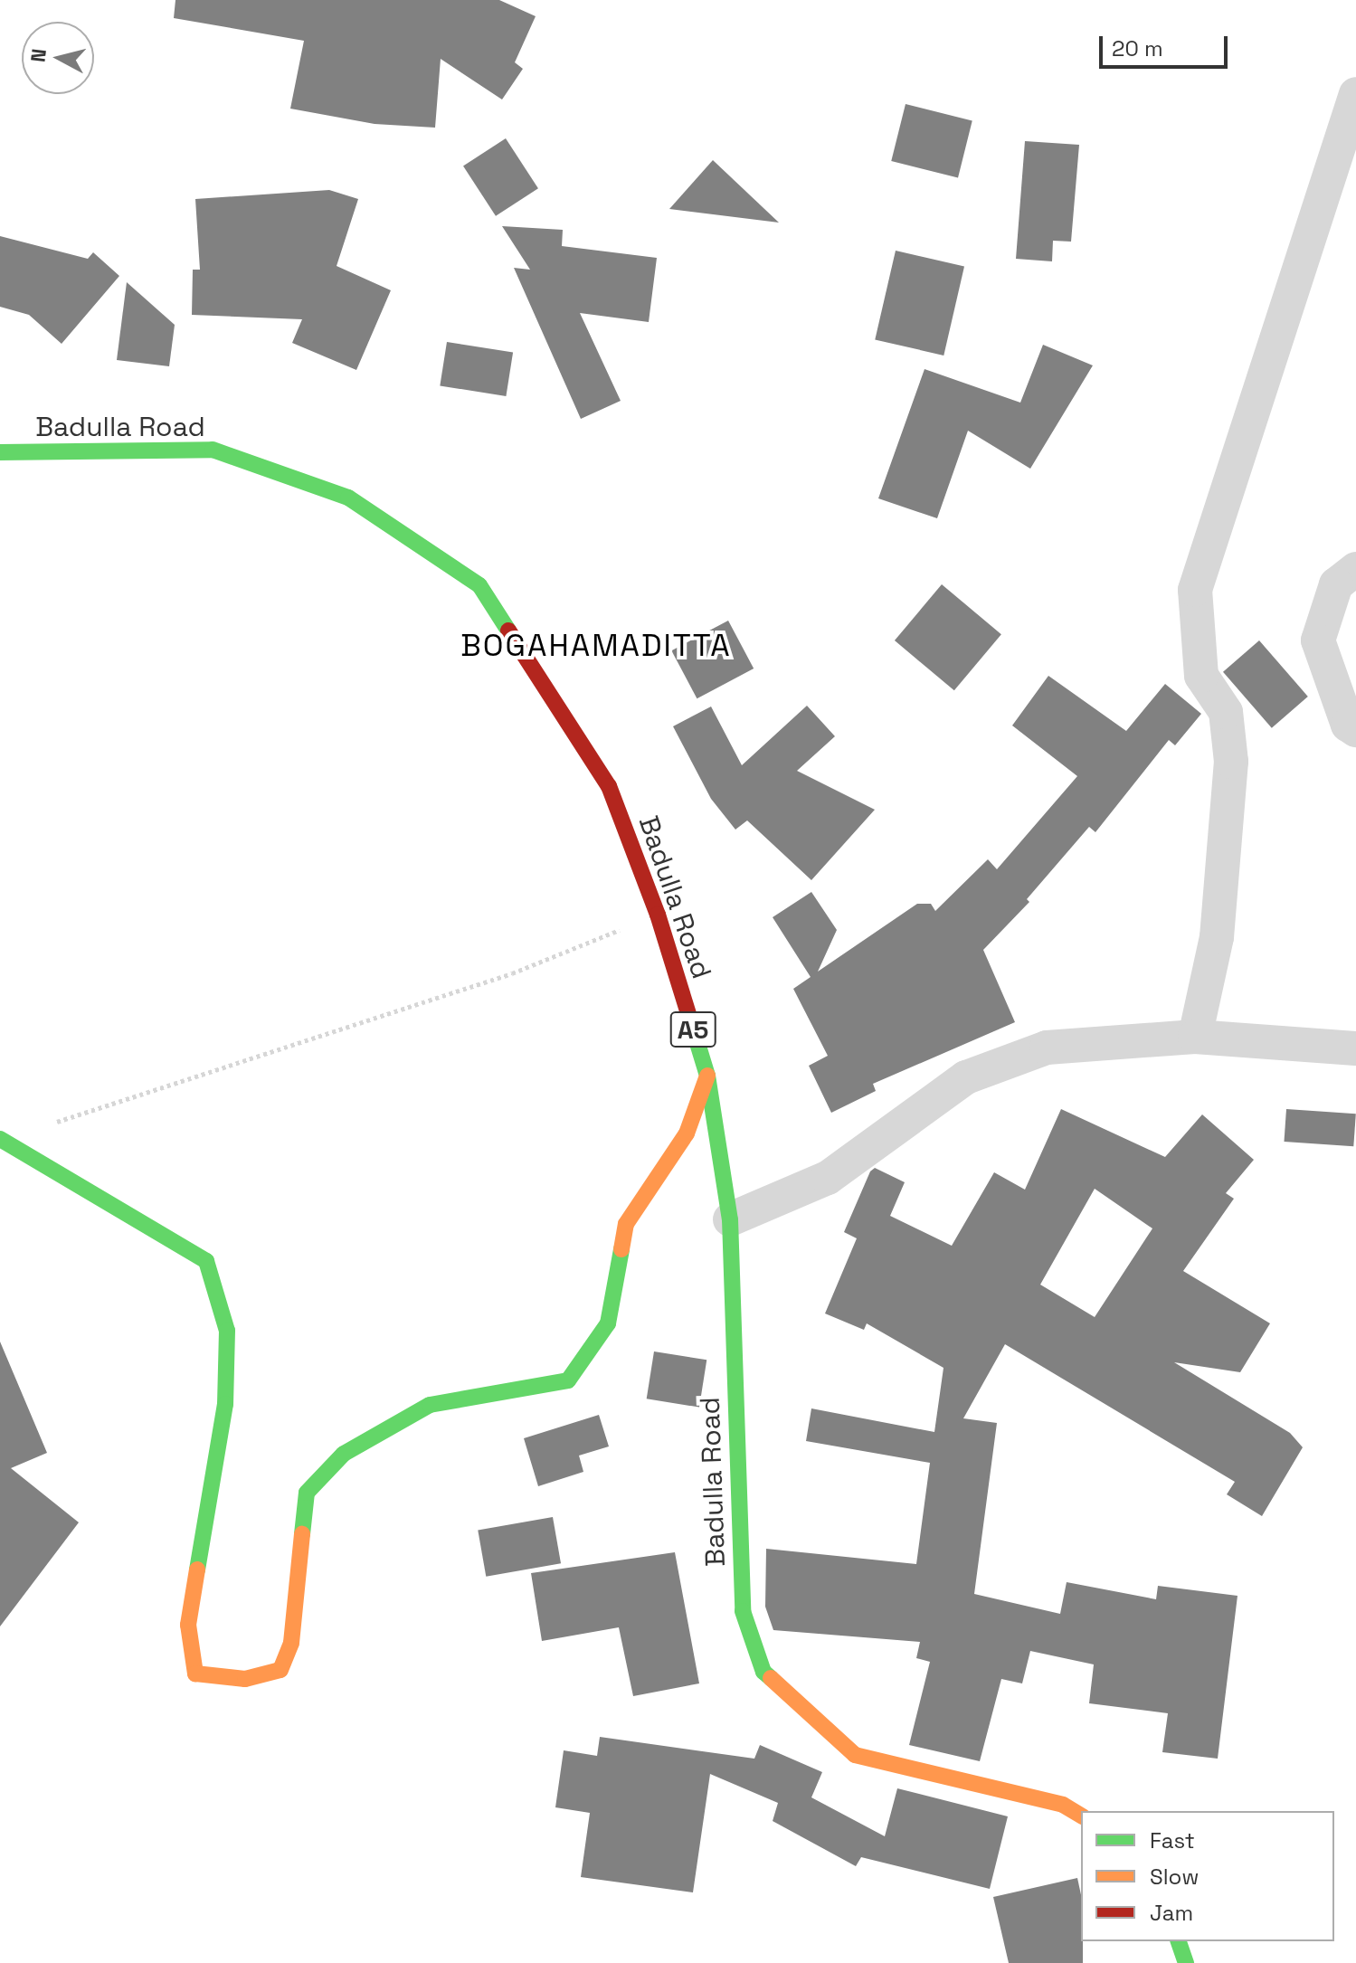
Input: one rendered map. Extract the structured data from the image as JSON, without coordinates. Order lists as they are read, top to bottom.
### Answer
{
  "streets": {
    "main road": ["Badulla Road", "A5"]
  },
  "districts": ["BOGAHAMADITTA"],
  "legend": ["Fast", "Slow", "Jam"],
  "scale_bar": "20 m",
  "north": "left"
}
